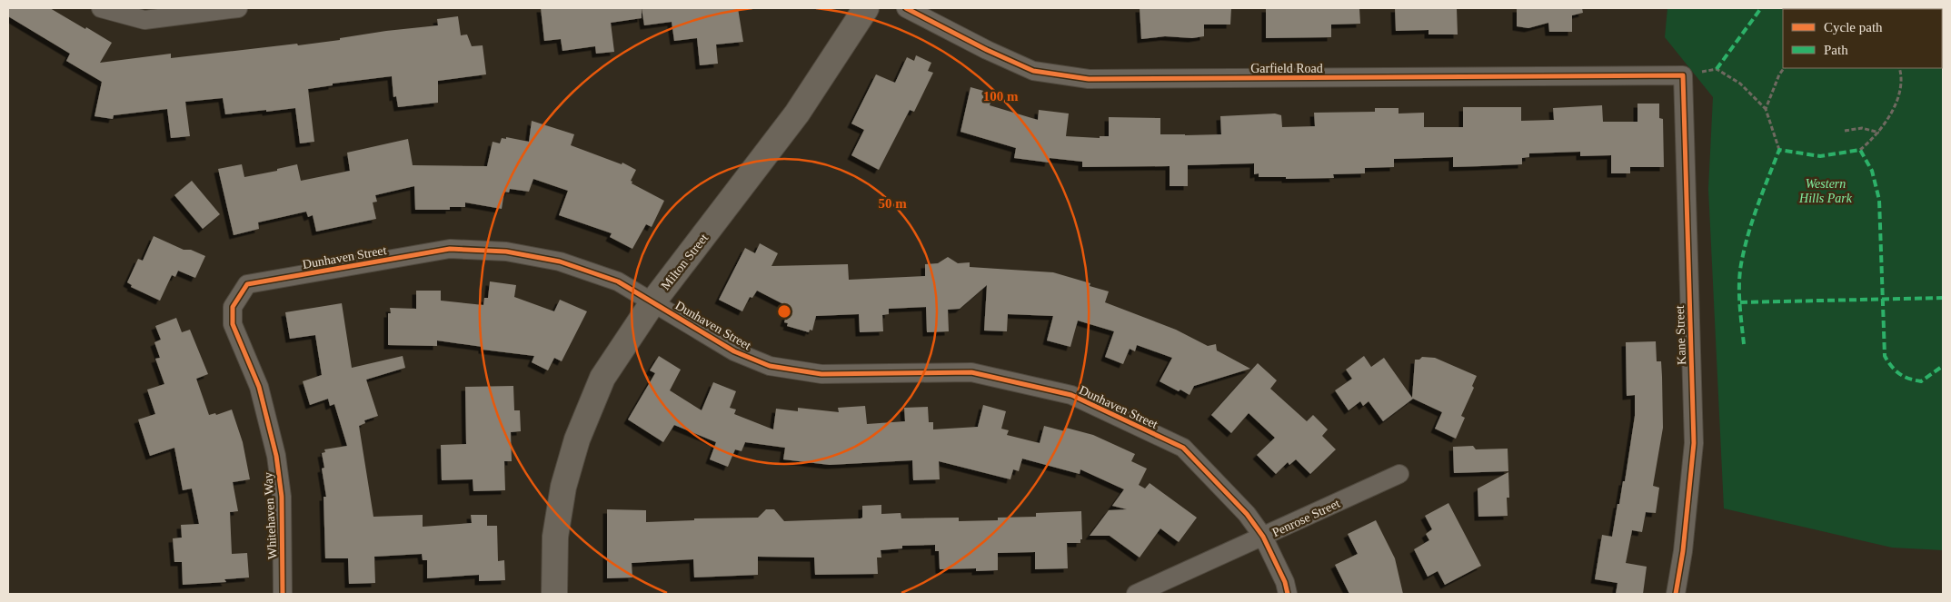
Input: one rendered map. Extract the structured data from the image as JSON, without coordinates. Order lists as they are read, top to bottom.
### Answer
{
  "streets": {
    "main road": ["Milton Street"],
    "street": [
      "Garfield Road",
      "Dunhaven Street",
      "Kane Street",
      "Whitehaven Way",
      "Penrose Street"
    ]
  },
  "crossings": [
    ["Garfield Road", "Kane Street"],
    ["Dunhaven Street", "Milton Street"],
    ["Dunhaven Street", "Whitehaven Way"],
    ["Dunhaven Street", "Penrose Street"]
  ],
  "parks": ["Western Hills Park"],
  "legend": ["Cycle path", "Path"],
  "rings": ["100 m", "50 m"]
}
